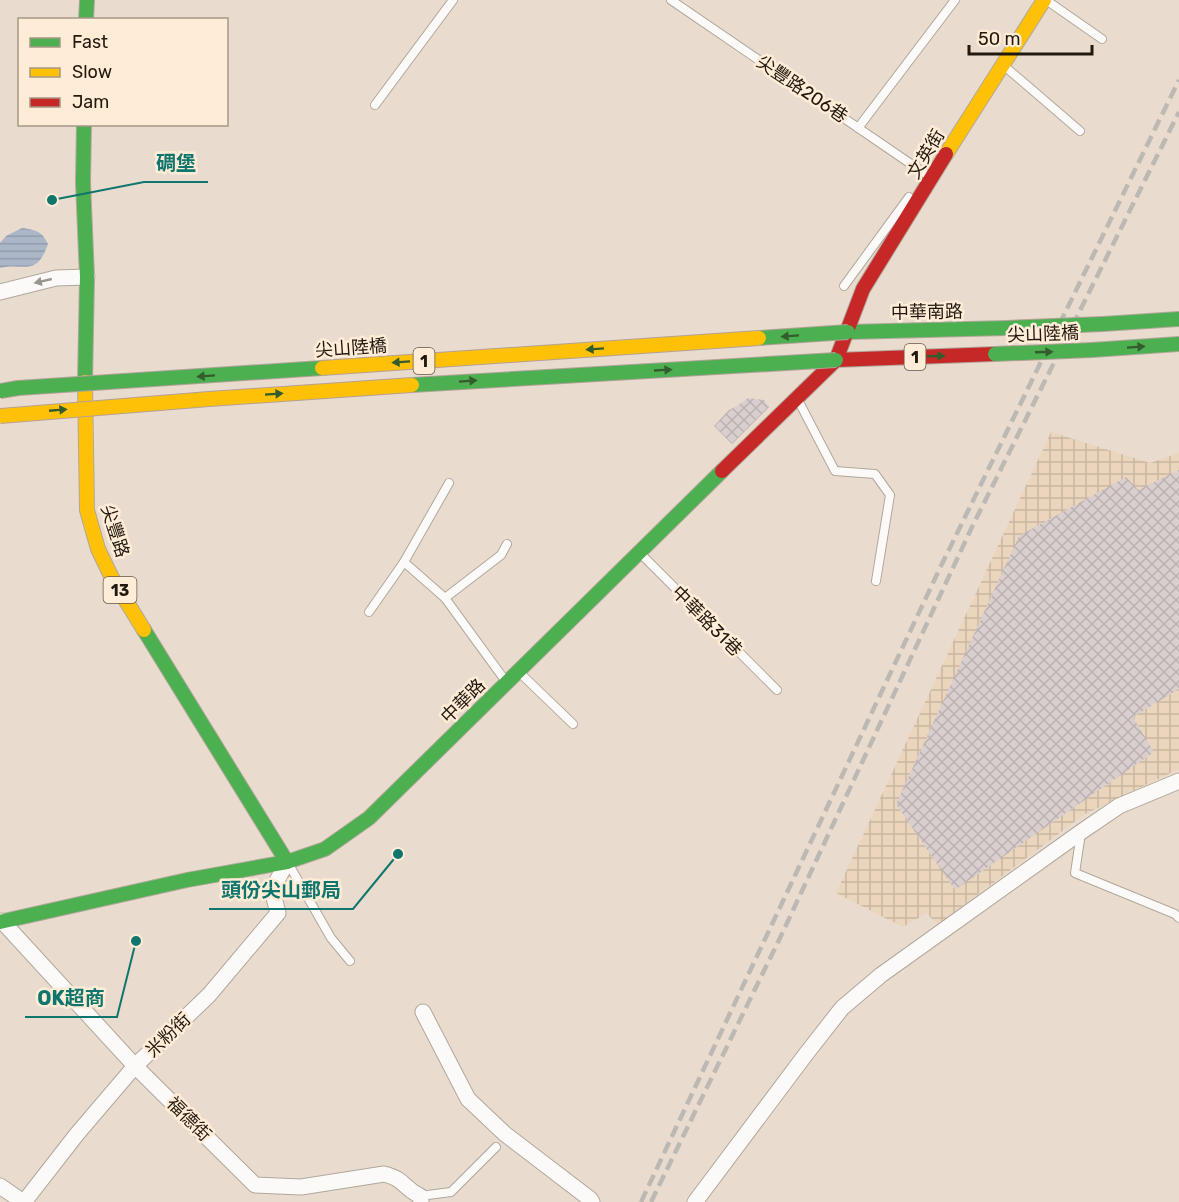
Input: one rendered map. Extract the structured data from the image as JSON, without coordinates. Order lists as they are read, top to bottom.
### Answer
{
  "streets": {
    "main road": [
      "文英街",
      "中華南路",
      "尖山陸橋",
      "1",
      "尖豐路",
      "13",
      "中華路"
    ],
    "street": ["米粉街", "福德街"],
    "lane": ["尖豐路206巷", "中華路31巷"]
  },
  "crossings": [
    ["尖豐路206巷", "文英街"],
    ["文英街", "中華南路"],
    ["文英街", "尖山陸橋"],
    ["文英街", "中華路"],
    ["中華南路", "尖山陸橋"],
    ["中華南路", "中華路"],
    ["尖山陸橋", "1"],
    ["尖山陸橋", "中華路"],
    ["1", "中華路"],
    ["尖豐路", "中華路"],
    ["尖豐路", "米粉街"],
    ["中華路31巷", "中華路"],
    ["中華路", "米粉街"],
    ["中華路", "福德街"],
    ["米粉街", "福德街"]
  ],
  "places": ["碉堡", "頭份尖山郵局", "OK超商"],
  "legend": ["Fast", "Slow", "Jam"],
  "scale_bar": "50 m"
}
